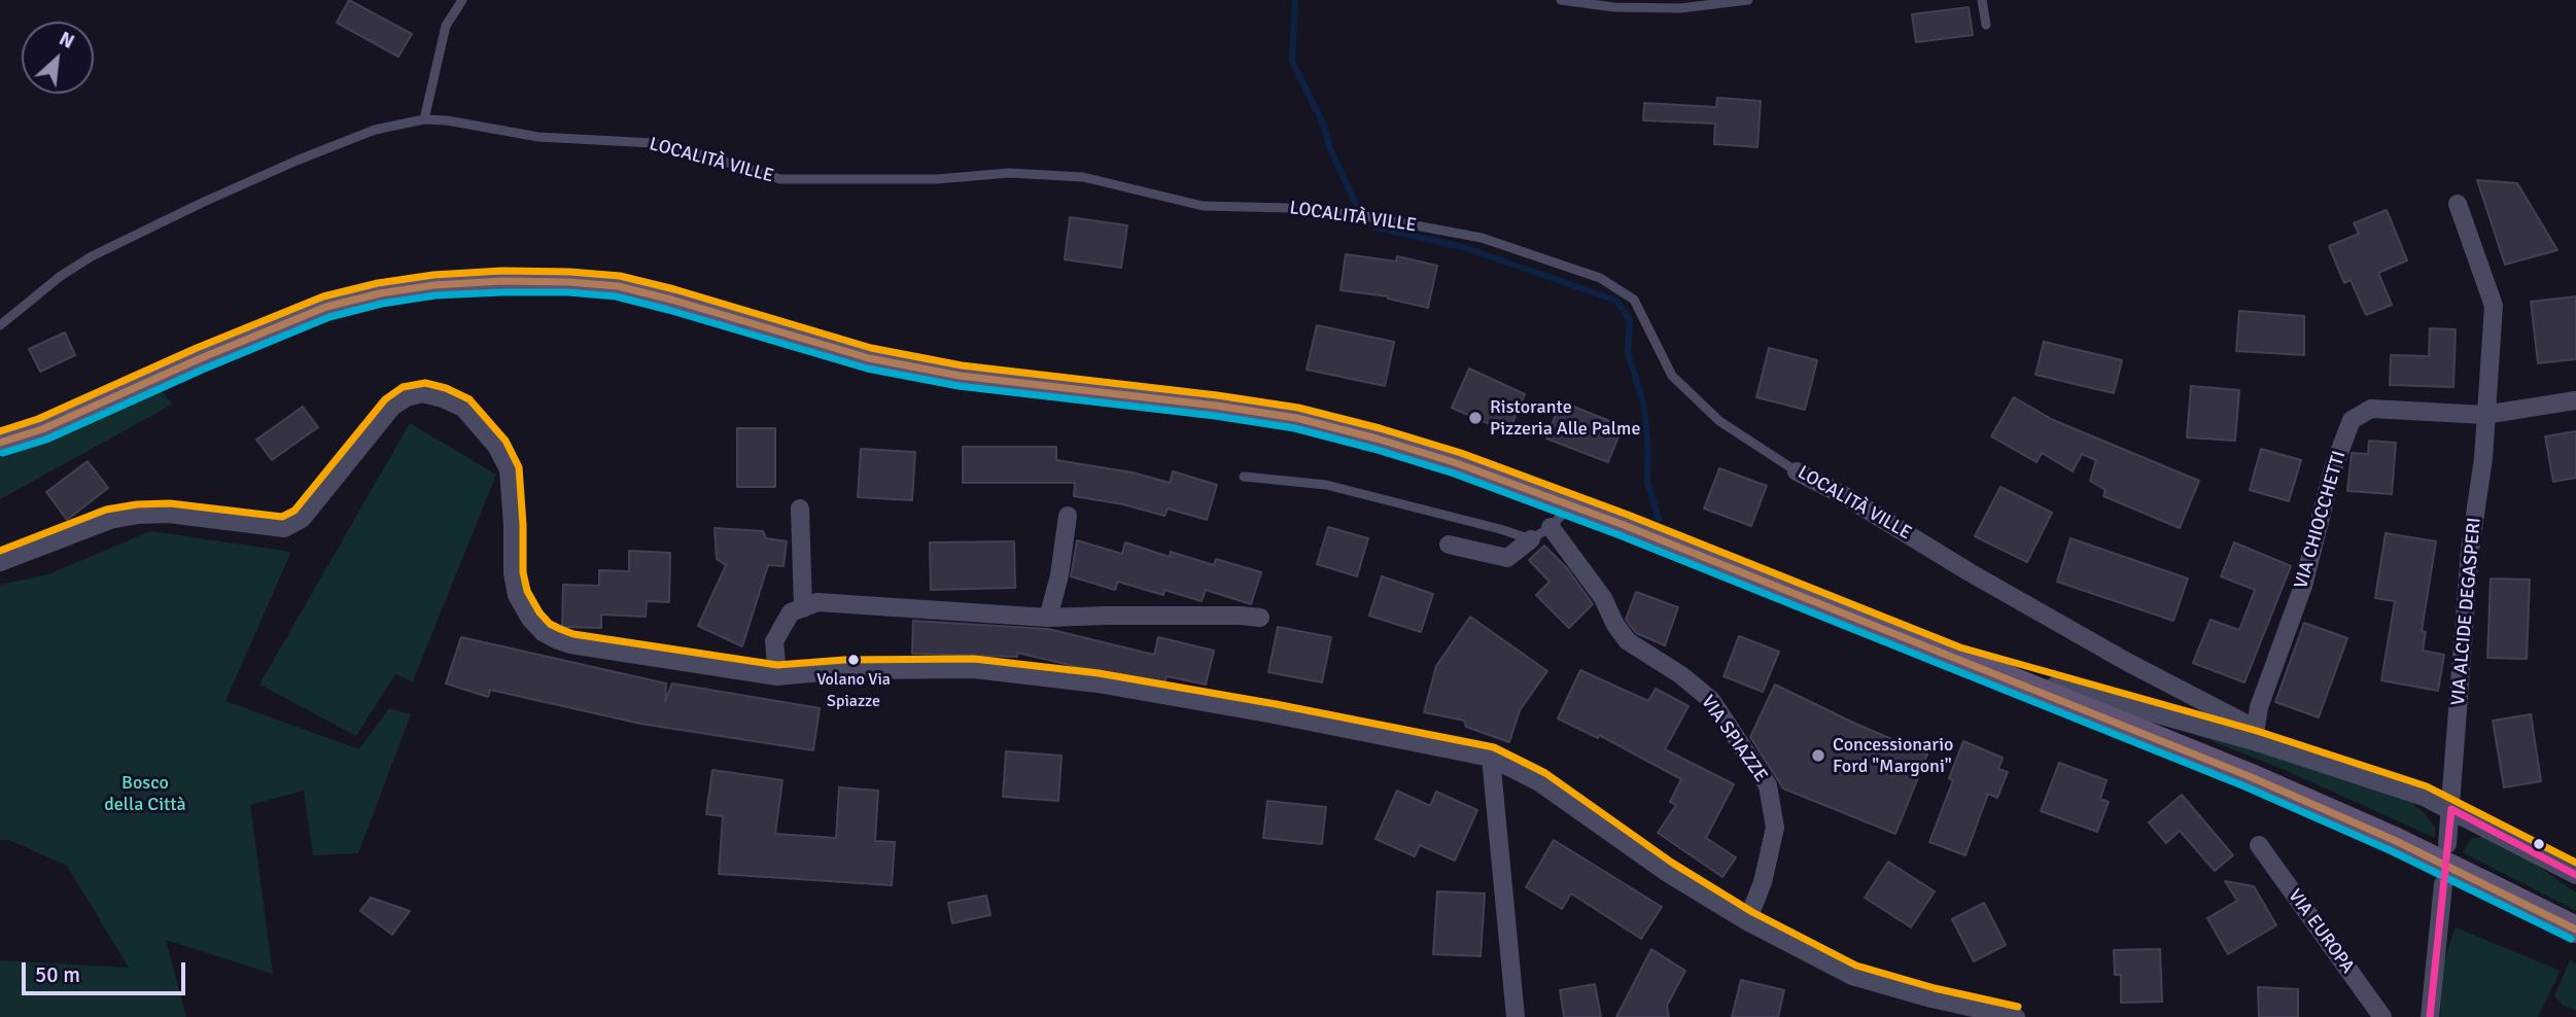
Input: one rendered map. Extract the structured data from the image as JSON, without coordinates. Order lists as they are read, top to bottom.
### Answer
{
  "streets": {
    "street": [
      "LOCALITÀ VILLE",
      "VIA CHIOCCHETTI",
      "VIA ALCIDE DEGASPERI",
      "VIA SPIAZZE",
      "VIA EUROPA"
    ]
  },
  "crossings": [
    ["LOCALITÀ VILLE", "VIA CHIOCCHETTI"],
    ["VIA CHIOCCHETTI", "VIA ALCIDE DEGASPERI"]
  ],
  "parks": ["Bosco della Città"],
  "places": ["Ristorante Pizzeria Alle Palme", "Volano Via Spiazze", "Concessionario Ford \"Margoni\""],
  "scale_bar": "50 m",
  "north": "top right"
}
